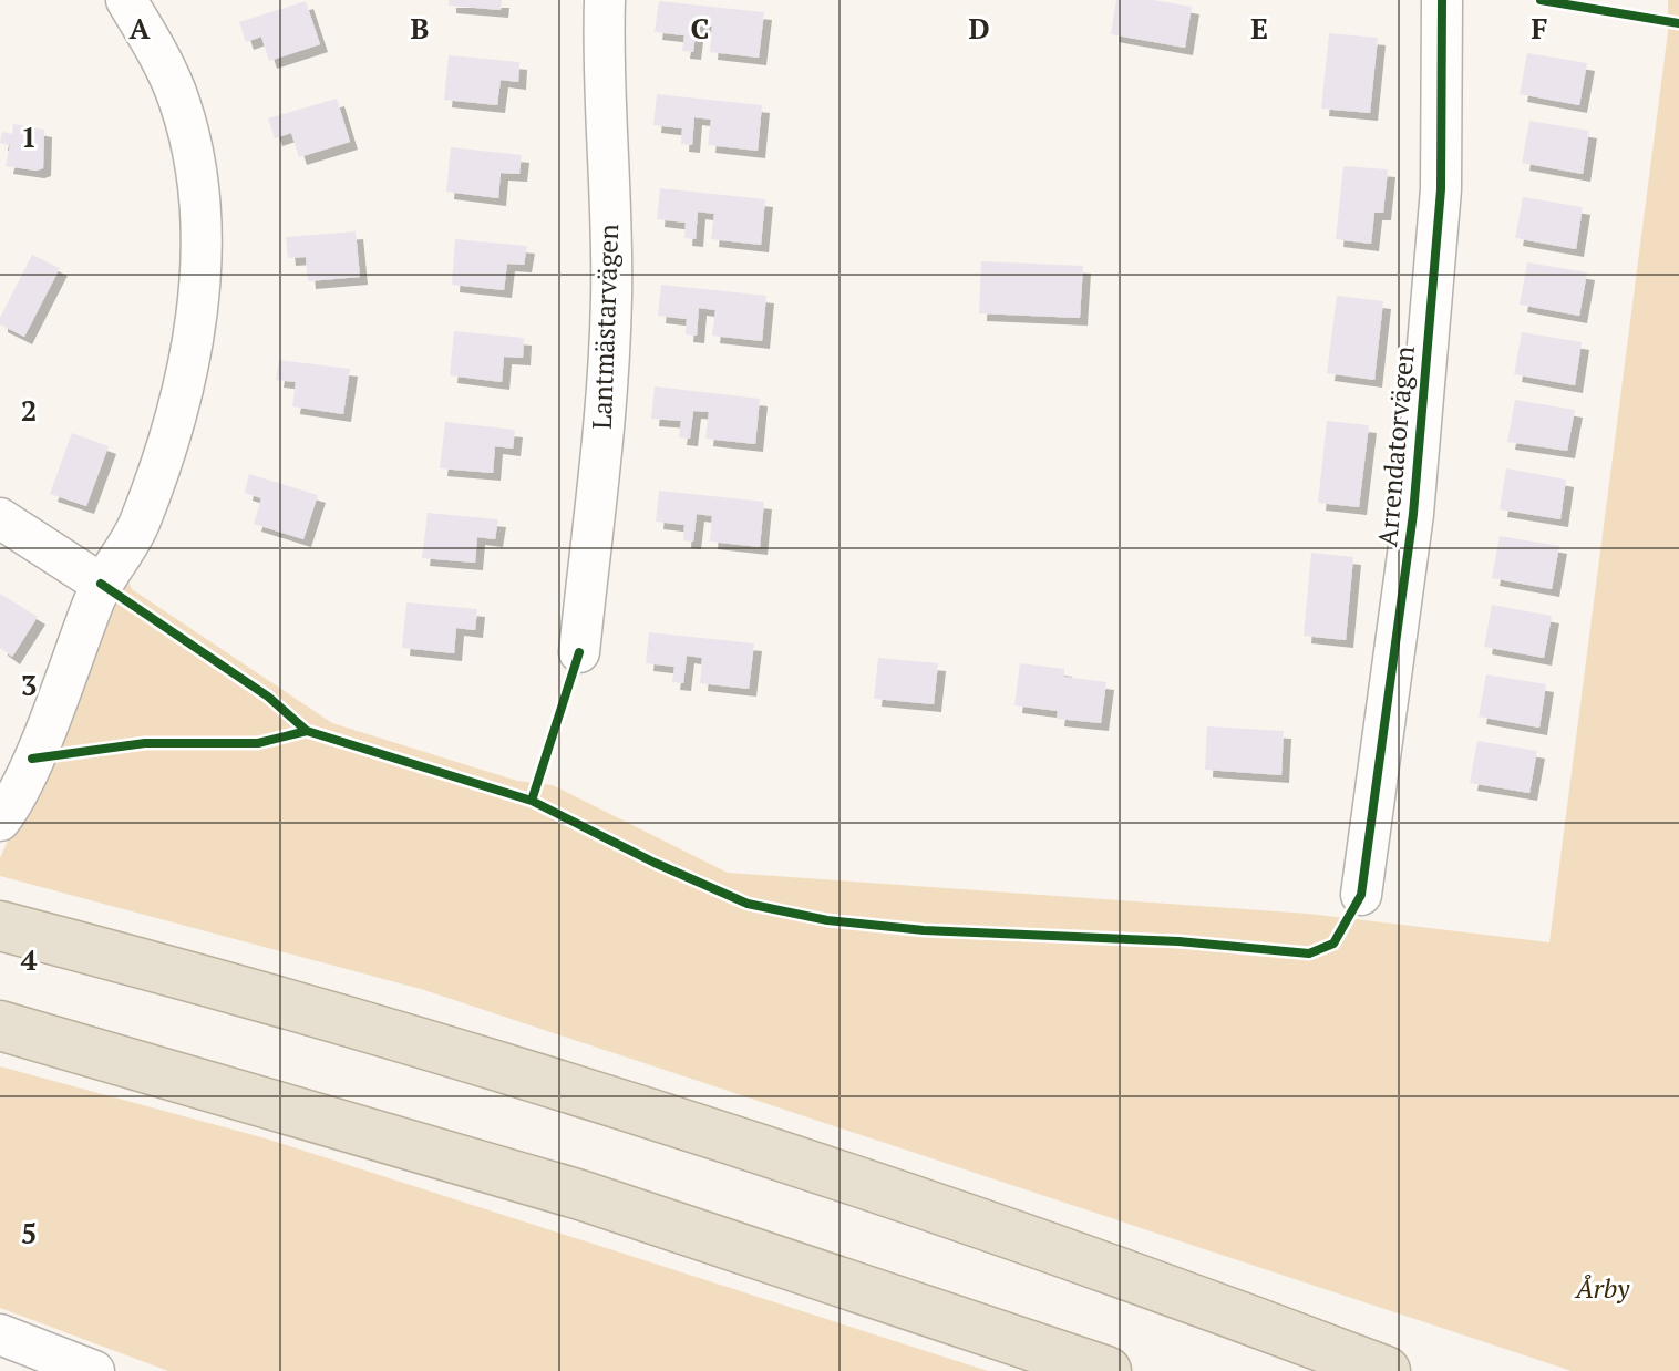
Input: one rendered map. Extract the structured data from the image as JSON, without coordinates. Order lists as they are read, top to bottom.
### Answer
{
  "streets": {
    "street": ["Lantmästarvägen", "Arrendatorvägen"]
  },
  "parks": ["Årby"],
  "grid": {
    "columns": [
      "A",
      "B",
      "C",
      "D",
      "E",
      "F"
    ],
    "rows": [
      "1",
      "2",
      "3",
      "4",
      "5"
    ]
  }
}
